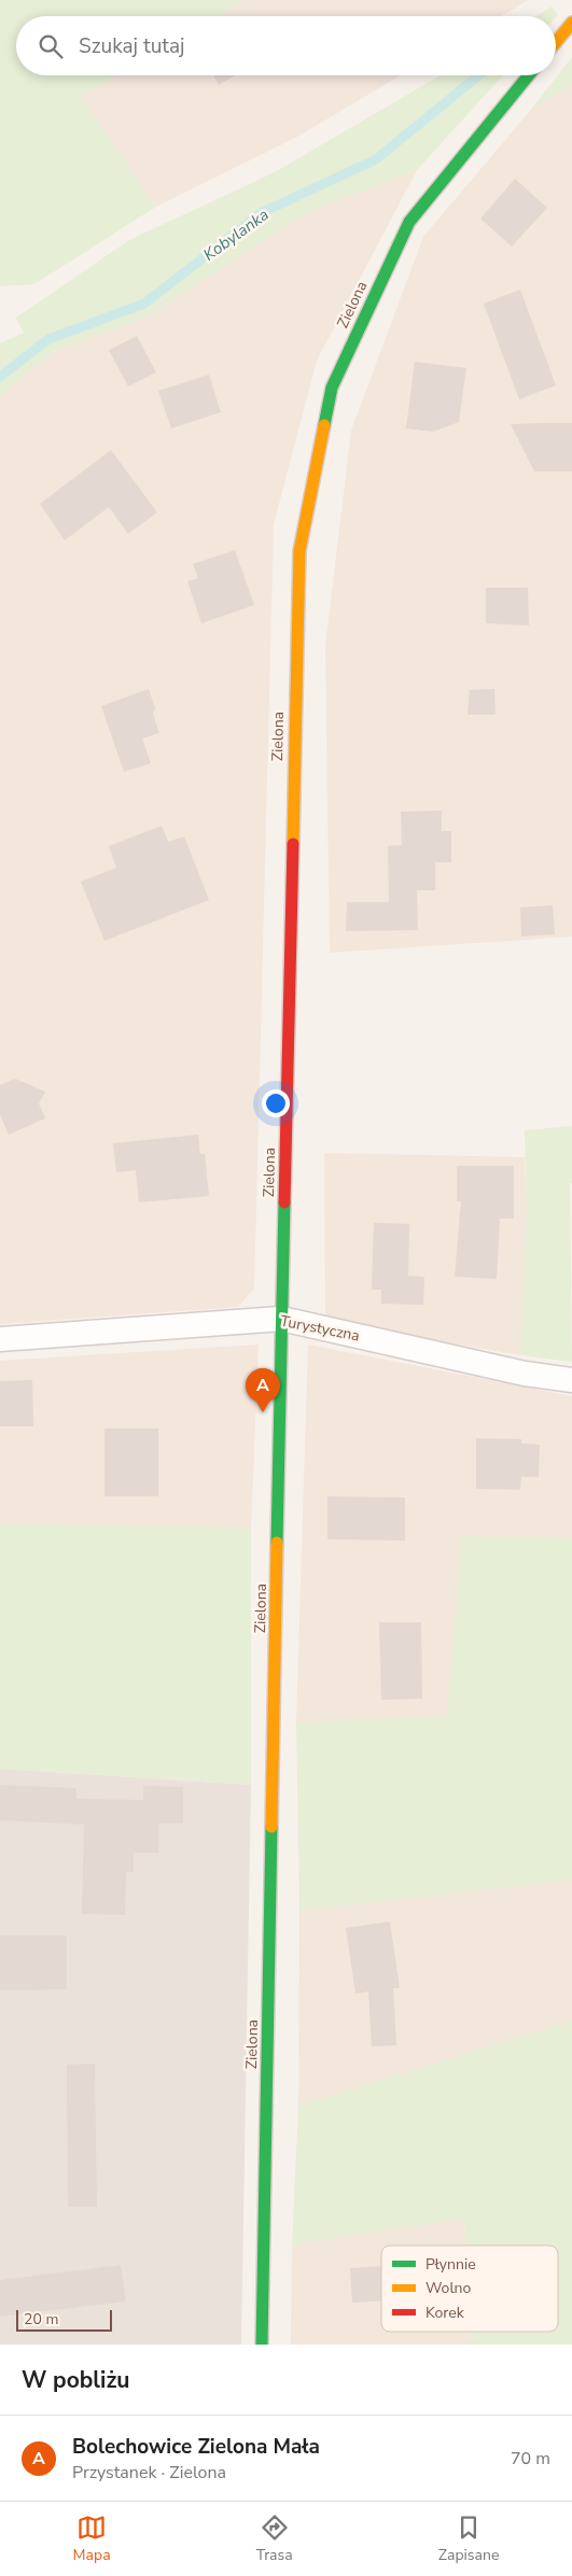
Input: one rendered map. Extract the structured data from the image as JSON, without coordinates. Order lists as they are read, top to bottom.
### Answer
{
  "streets": {
    "street": ["Zielona", "Turystyczna"]
  },
  "crossings": [
    ["Zielona", "Turystyczna"]
  ],
  "water": ["Kobylanka"],
  "legend": ["Płynnie", "Wolno", "Korek"],
  "scale_bar": "20 m",
  "page": {
    "search": "Szukaj tutaj",
    "pins": "A",
    "scale": "20 m",
    "heading": "W pobliżu",
    "list": [
      {
        "mark": "A",
        "name": "Bolechowice Zielona Mała",
        "note": "Przystanek · Zielona",
        "value": "70 m"
      }
    ],
    "nav": ["Mapa", "Trasa", "Zapisane"]
  }
}
